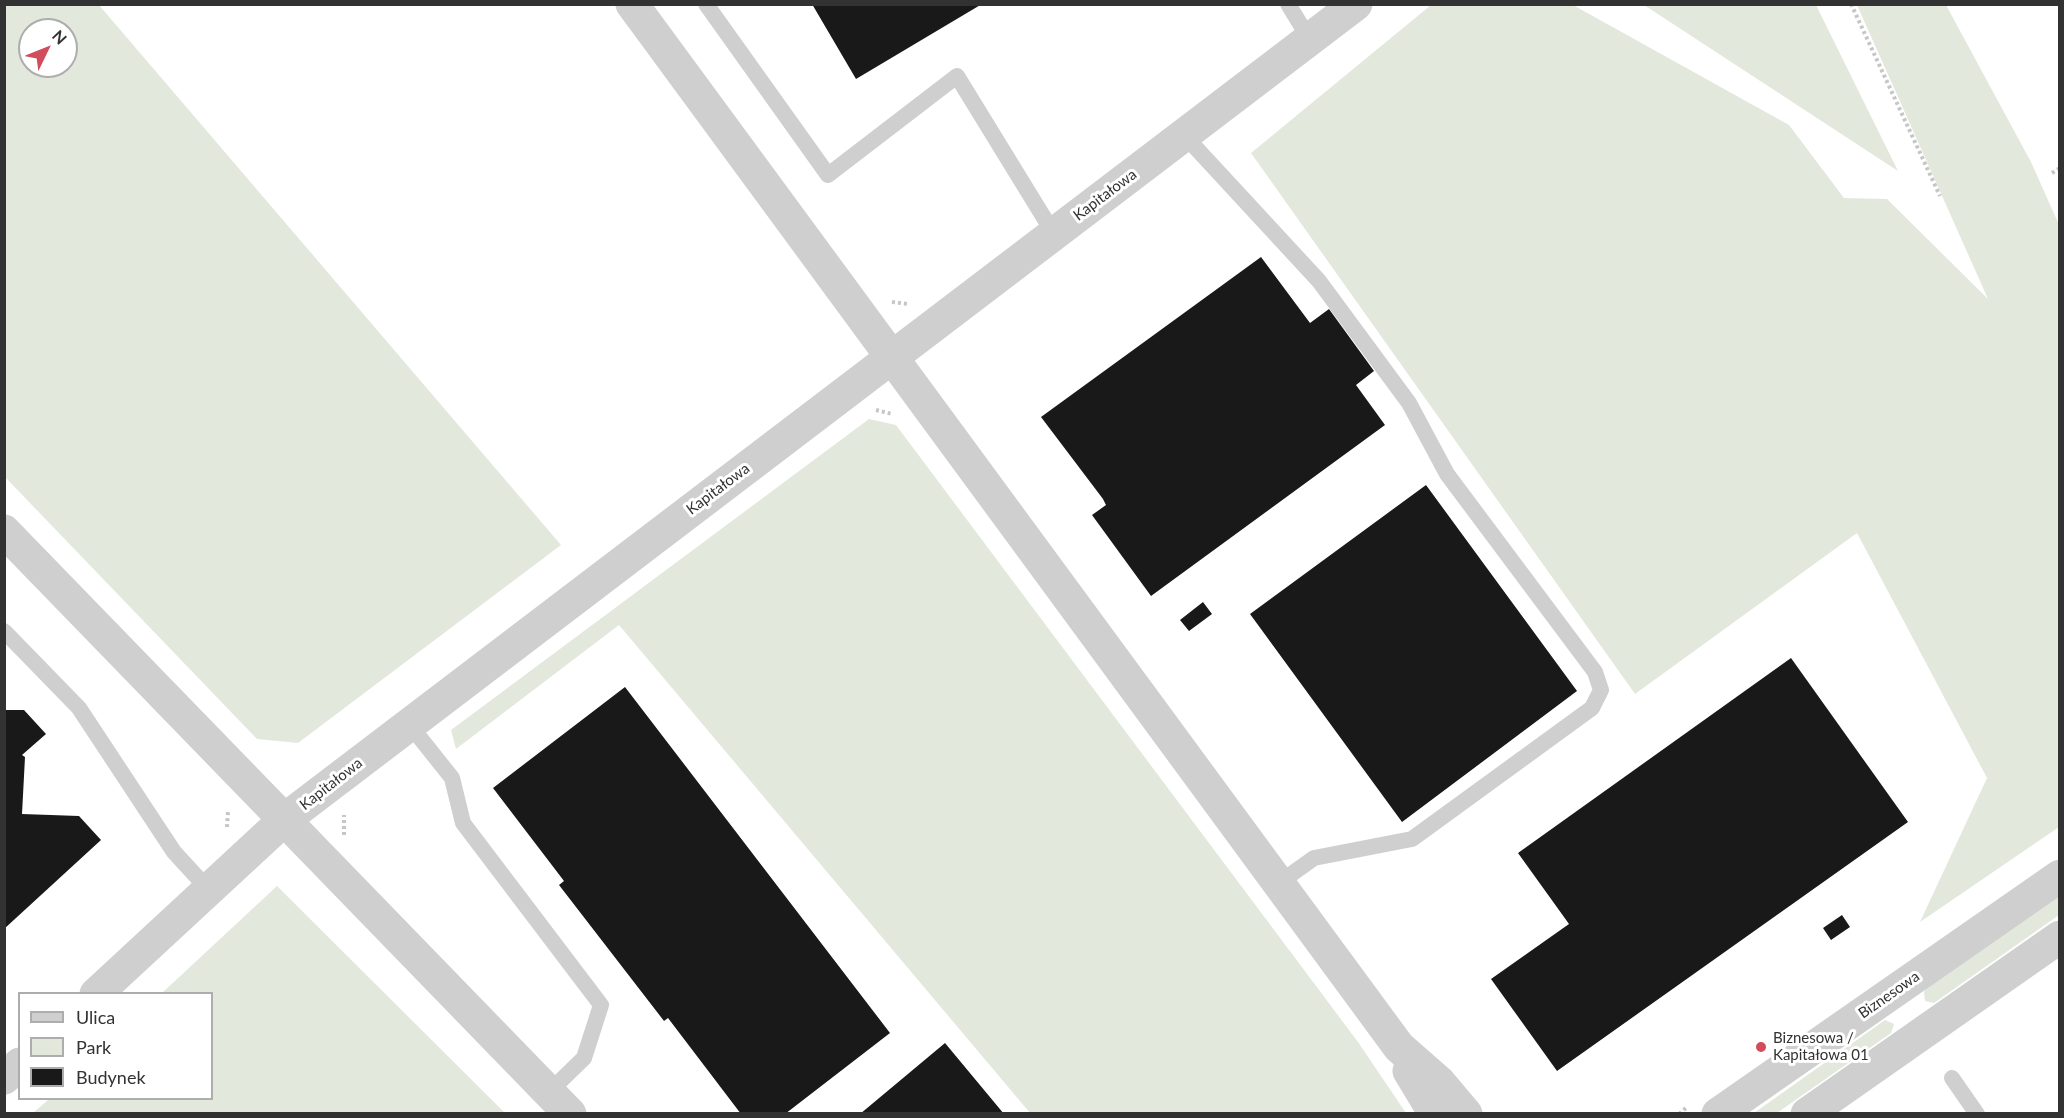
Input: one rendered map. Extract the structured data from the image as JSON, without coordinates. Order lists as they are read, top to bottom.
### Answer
{
  "streets": {
    "street": ["Kapitałowa", "Biznesowa"]
  },
  "places": ["Biznesowa / Kapitałowa 01"],
  "legend": ["Ulica", "Park", "Budynek"],
  "north": "top right"
}
